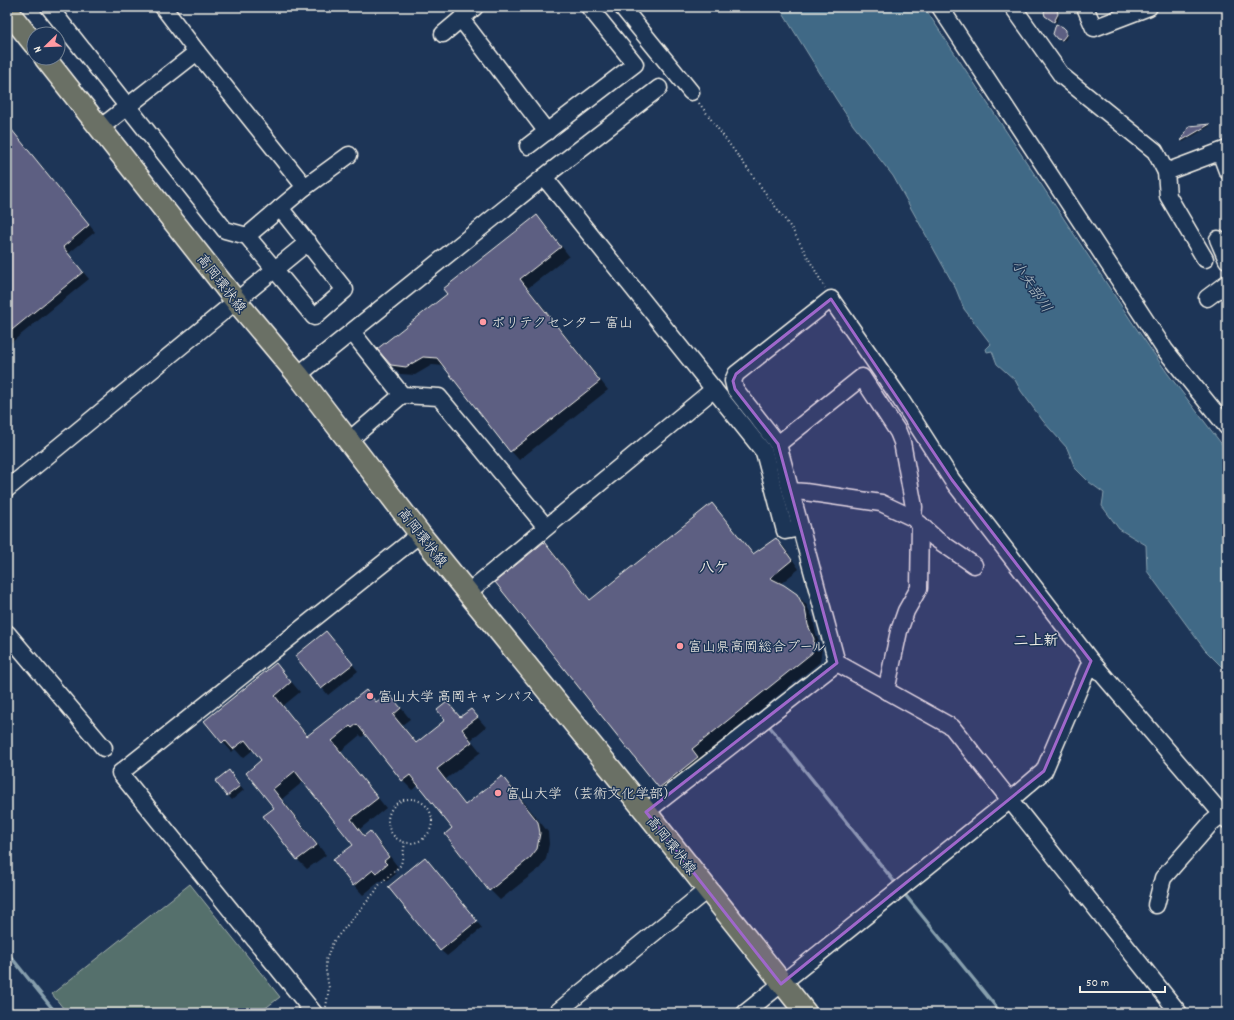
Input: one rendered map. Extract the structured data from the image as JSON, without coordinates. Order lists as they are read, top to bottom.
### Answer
{
  "streets": {
    "main road": ["高岡環状線"]
  },
  "districts": ["八ケ", "二上新"],
  "water": ["小矢部川"],
  "places": [
    "ポリテクセンター 富山",
    "富山県高岡総合プール",
    "富山大学 高岡キャンパス",
    "富山大学 （芸術文化学部）"
  ],
  "scale_bar": "50 m",
  "north": "bottom left"
}
